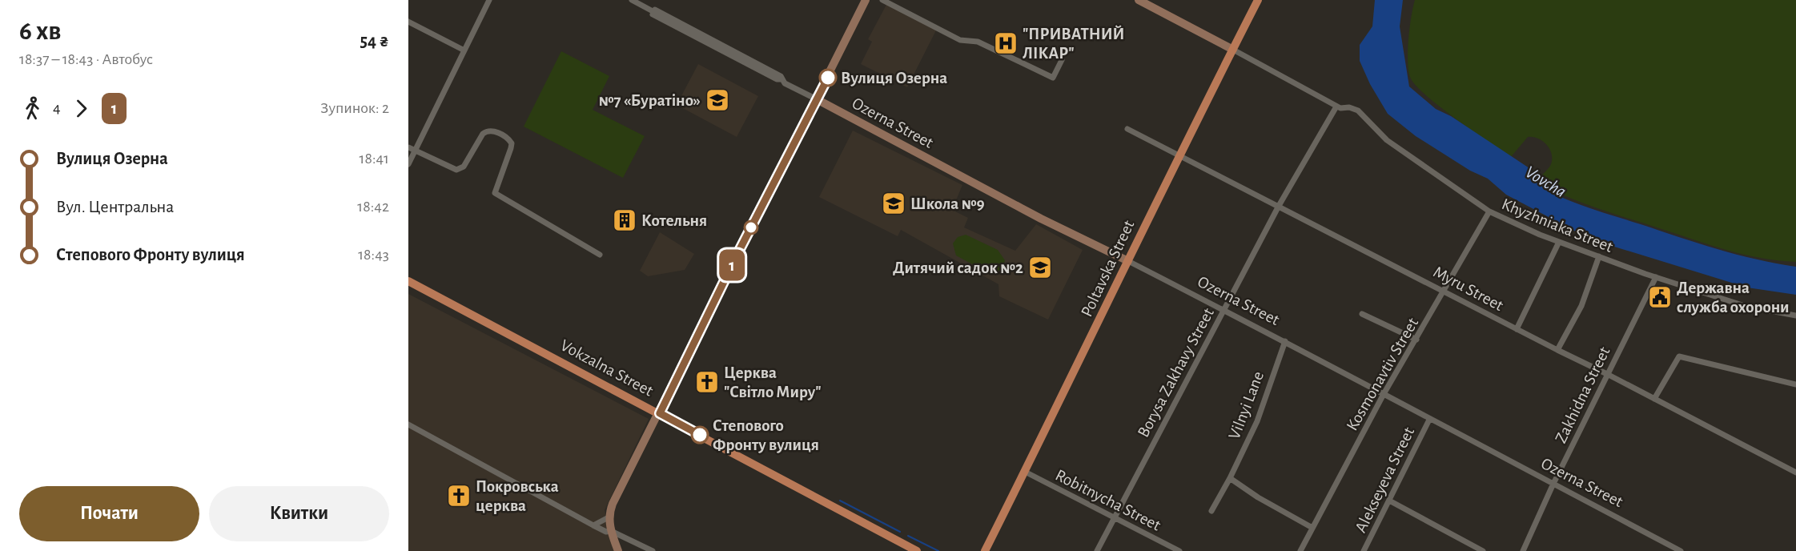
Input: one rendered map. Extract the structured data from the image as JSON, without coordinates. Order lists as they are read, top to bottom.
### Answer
{
  "streets": {
    "main road": ["Poltavska Street", "Vokzalna Street"],
    "street": [
      "Ozerna Street",
      "Khyzhniaka Street",
      "Myru Street",
      "Borysa Zakhavy Street",
      "Kosmonavtiv Street",
      "Zakhidna Street",
      "Vilnyi Lane",
      "Alekseyeva Street",
      "Robitnycha Street"
    ]
  },
  "crossings": [
    ["Ozerna Street", "Poltavska Street"],
    ["Ozerna Street", "Borysa Zakhavy Street"],
    ["Ozerna Street", "Kosmonavtiv Street"],
    ["Ozerna Street", "Zakhidna Street"],
    ["Ozerna Street", "Vilnyi Lane"],
    ["Ozerna Street", "Alekseyeva Street"],
    ["Khyzhniaka Street", "Poltavska Street"],
    ["Khyzhniaka Street", "Borysa Zakhavy Street"],
    ["Khyzhniaka Street", "Kosmonavtiv Street"],
    ["Khyzhniaka Street", "Zakhidna Street"],
    ["Poltavska Street", "Myru Street"],
    ["Poltavska Street", "Robitnycha Street"],
    ["Myru Street", "Borysa Zakhavy Street"],
    ["Myru Street", "Kosmonavtiv Street"],
    ["Myru Street", "Zakhidna Street"],
    ["Borysa Zakhavy Street", "Robitnycha Street"]
  ],
  "water": ["Vovcha"],
  "places": {
    "hospital": ["\"ПРИВАТНИЙ ЛІКАР\""],
    "other": ["Вулиця Озерна", "Степового Фронту вулиця"],
    "school or university": ["№7 «Буратіно»", "Школа №9", "Дитячий садок №2"],
    "building": ["Котельня"],
    "public building": ["Державна служба охорони"],
    "church": ["Церква \"Світло Миру\"", "Покровська церква"]
  },
  "lines": ["bus line 1"],
  "page": {
    "heading": ["6 хв", "18:37 – 18:43 · Автобус", "54 ₴"],
    "on_map": "1",
    "legs": ["4", "1", "Зупинок: 2"],
    "list": [
      {
        "name": "Вулиця Озерна",
        "value": "18:41"
      },
      {
        "name": "Вул. Центральна",
        "value": "18:42"
      },
      {
        "name": "Степового Фронту вулиця",
        "value": "18:43"
      }
    ],
    "buttons": ["Почати", "Квитки"]
  }
}
